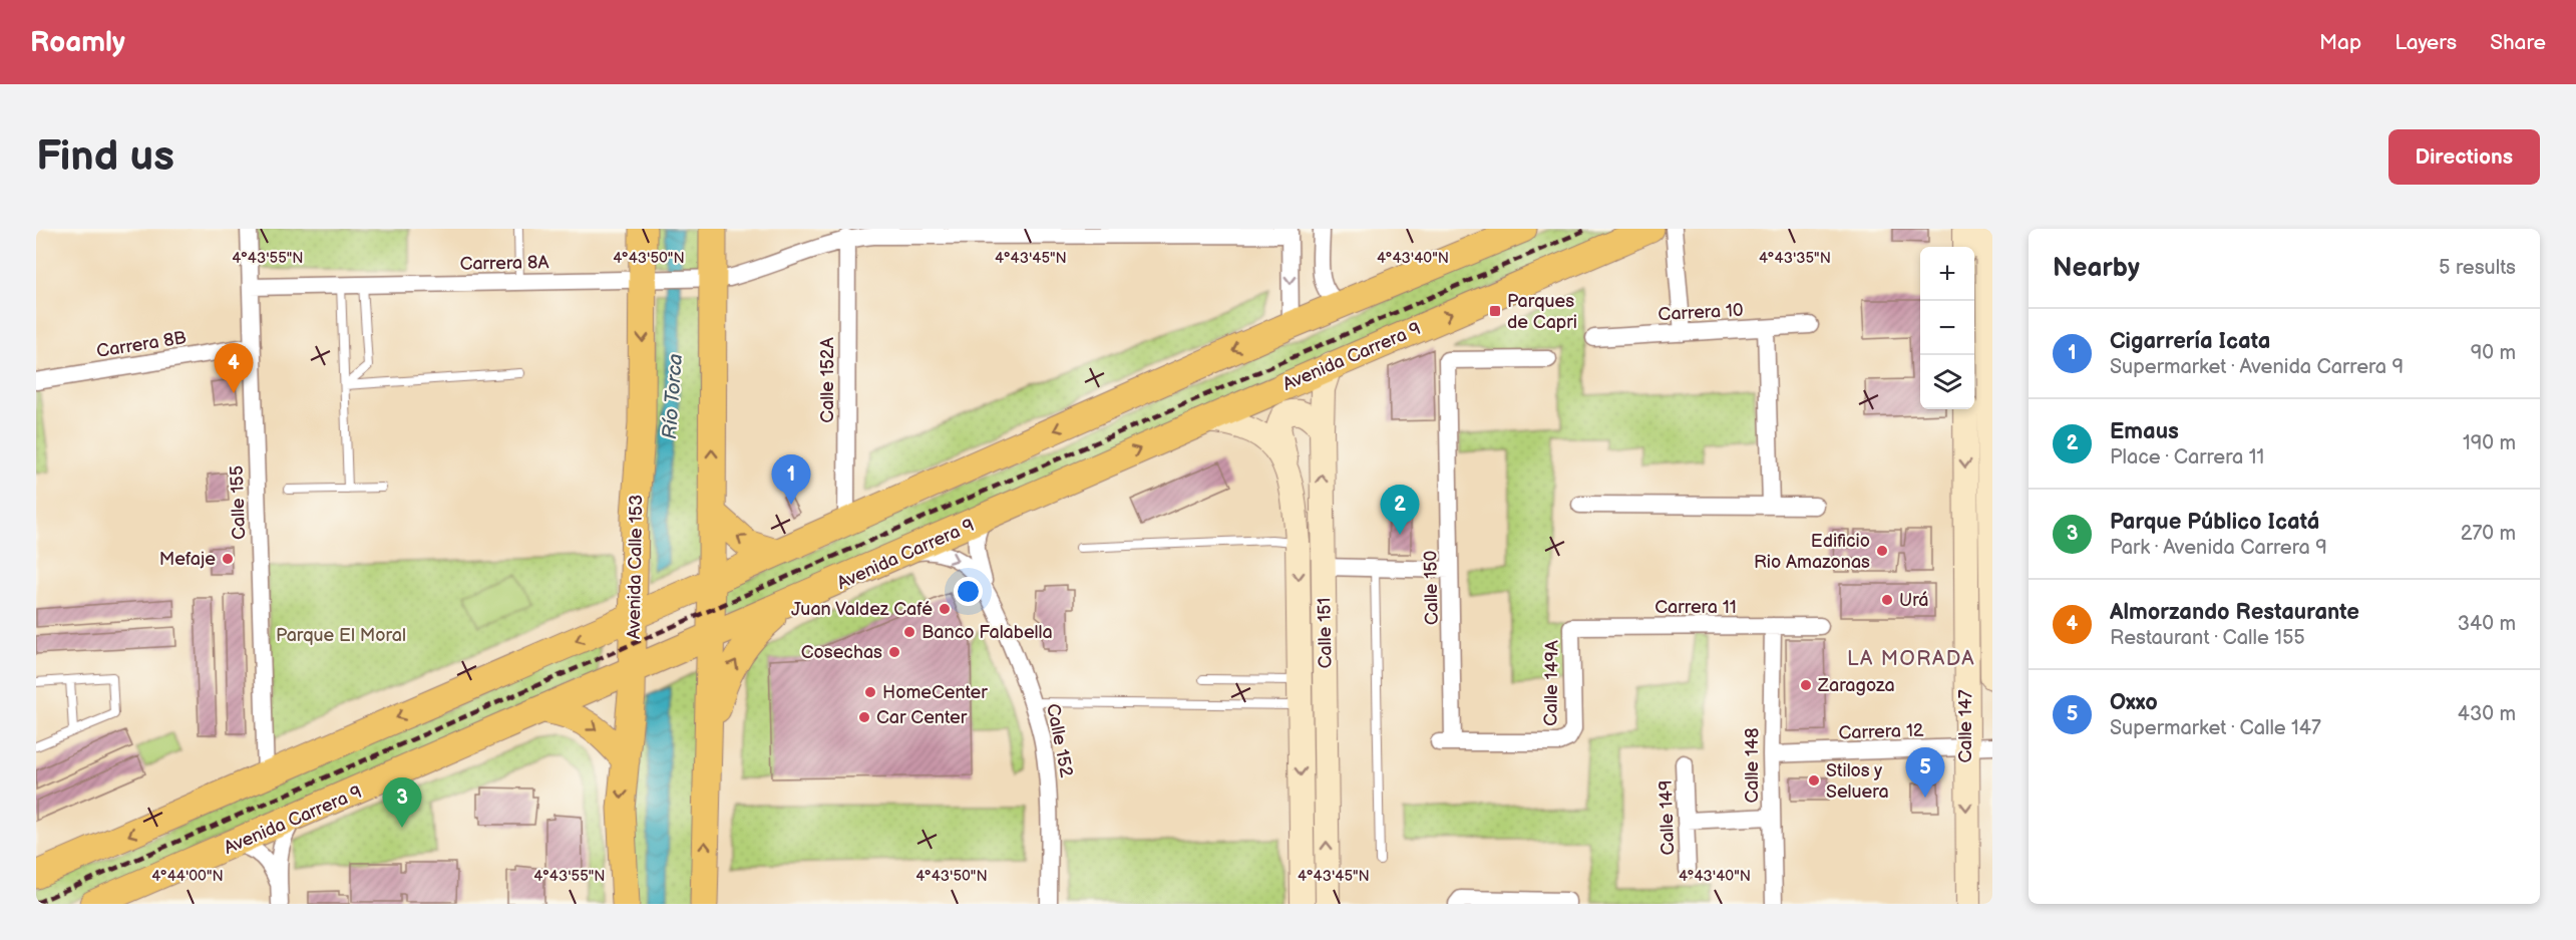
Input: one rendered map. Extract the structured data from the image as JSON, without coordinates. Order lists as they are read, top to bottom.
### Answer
{
  "streets": {
    "main road": ["Avenida Carrera 9", "Avenida Calle 153"],
    "street": [
      "Carrera 8A",
      "Carrera 10",
      "Carrera 8B",
      "Calle 152A",
      "Calle 155",
      "Calle 150",
      "Carrera 11",
      "Calle 151",
      "Calle 149A",
      "Calle 147",
      "Carrera 12",
      "Calle 152",
      "Calle 148",
      "Calle 149"
    ]
  },
  "crossings": [
    ["Carrera 8A", "Calle 152A"],
    ["Carrera 8A", "Calle 155"],
    ["Carrera 8A", "Avenida Calle 153"],
    ["Carrera 8B", "Calle 155"],
    ["Avenida Carrera 9", "Avenida Calle 153"],
    ["Avenida Carrera 9", "Calle 151"],
    ["Avenida Carrera 9", "Calle 152"],
    ["Calle 150", "Calle 149A"],
    ["Carrera 11", "Calle 149A"],
    ["Carrera 11", "Calle 148"],
    ["Calle 147", "Carrera 12"],
    ["Carrera 12", "Calle 148"]
  ],
  "districts": ["LA MORADA"],
  "water": ["Río Torca"],
  "parks": ["Parque El Moral"],
  "places": {
    "transit": ["Parques de Capri"],
    "other": [
      "Edificio Rio Amazonas",
      "Mefaje",
      "Urá",
      "Juan Valdez Café",
      "Banco Falabella",
      "Cosechas",
      "Zaragoza",
      "HomeCenter",
      "Car Center",
      "Stilos y Seluera"
    ]
  },
  "page": {
    "header": "Roamly",
    "nav": ["Map", "Layers", "Share"],
    "buttons": "Directions",
    "title": "Find us",
    "heading": ["Nearby", "5 results"],
    "map_buttons": ["+", "−"],
    "list": [
      {
        "mark": "1",
        "name": "Cigarrería Icata",
        "note": "Supermarket · Avenida Carrera 9",
        "value": "90 m"
      },
      {
        "mark": "2",
        "name": "Emaus",
        "note": "Place · Carrera 11",
        "value": "190 m"
      },
      {
        "mark": "3",
        "name": "Parque Público Icatá",
        "note": "Park · Avenida Carrera 9",
        "value": "270 m"
      },
      {
        "mark": "4",
        "name": "Almorzando Restaurante",
        "note": "Restaurant · Calle 155",
        "value": "340 m"
      },
      {
        "mark": "5",
        "name": "Oxxo",
        "note": "Supermarket · Calle 147",
        "value": "430 m"
      }
    ],
    "pins": [
      "4",
      "1",
      "2",
      "5",
      "3"
    ]
  },
  "coordinates": [
    "4°43'55\"N",
    "4°43'50\"N",
    "4°43'45\"N",
    "4°43'35\"N",
    "4°43'40\"N",
    "4°44'00\"N"
  ]
}
